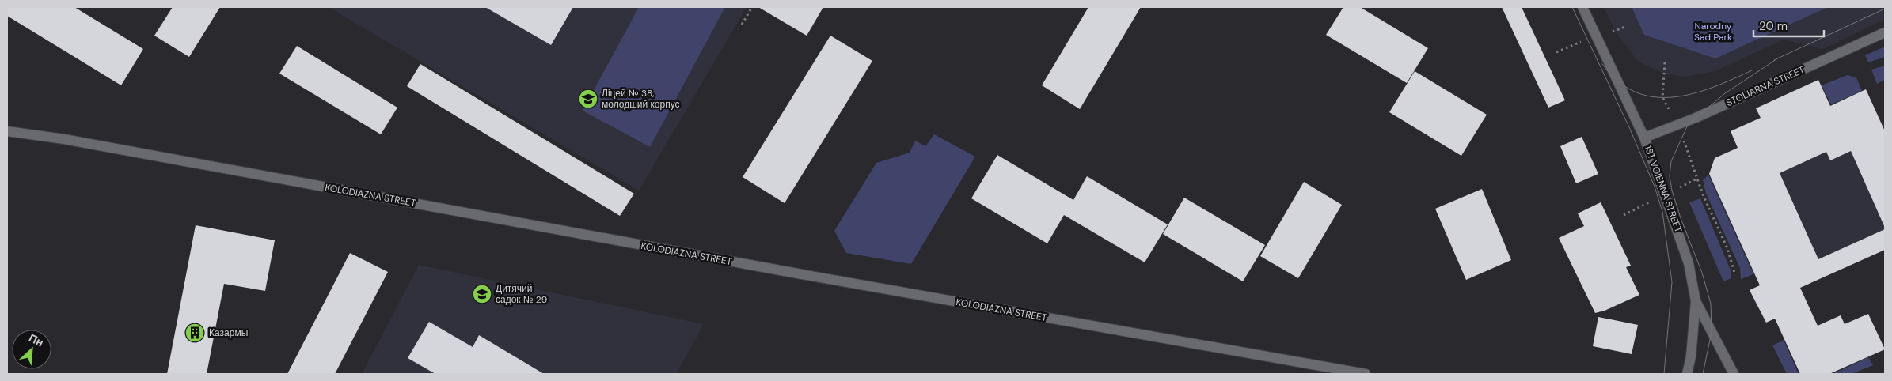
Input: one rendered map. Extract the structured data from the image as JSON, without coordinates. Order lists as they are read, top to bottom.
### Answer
{
  "streets": {
    "street": ["STOLIARNA STREET", "1ST VOIENNA STREET", "KOLODIAZNA STREET"]
  },
  "crossings": [
    ["STOLIARNA STREET", "1ST VOIENNA STREET"]
  ],
  "parks": ["Narodny Sad Park"],
  "places": {
    "school or university": ["Ліцей № 38, молодший корпус", "Дитячий садок № 29"],
    "building": ["Казармы"]
  },
  "scale_bar": "20 m",
  "north": "top right"
}
